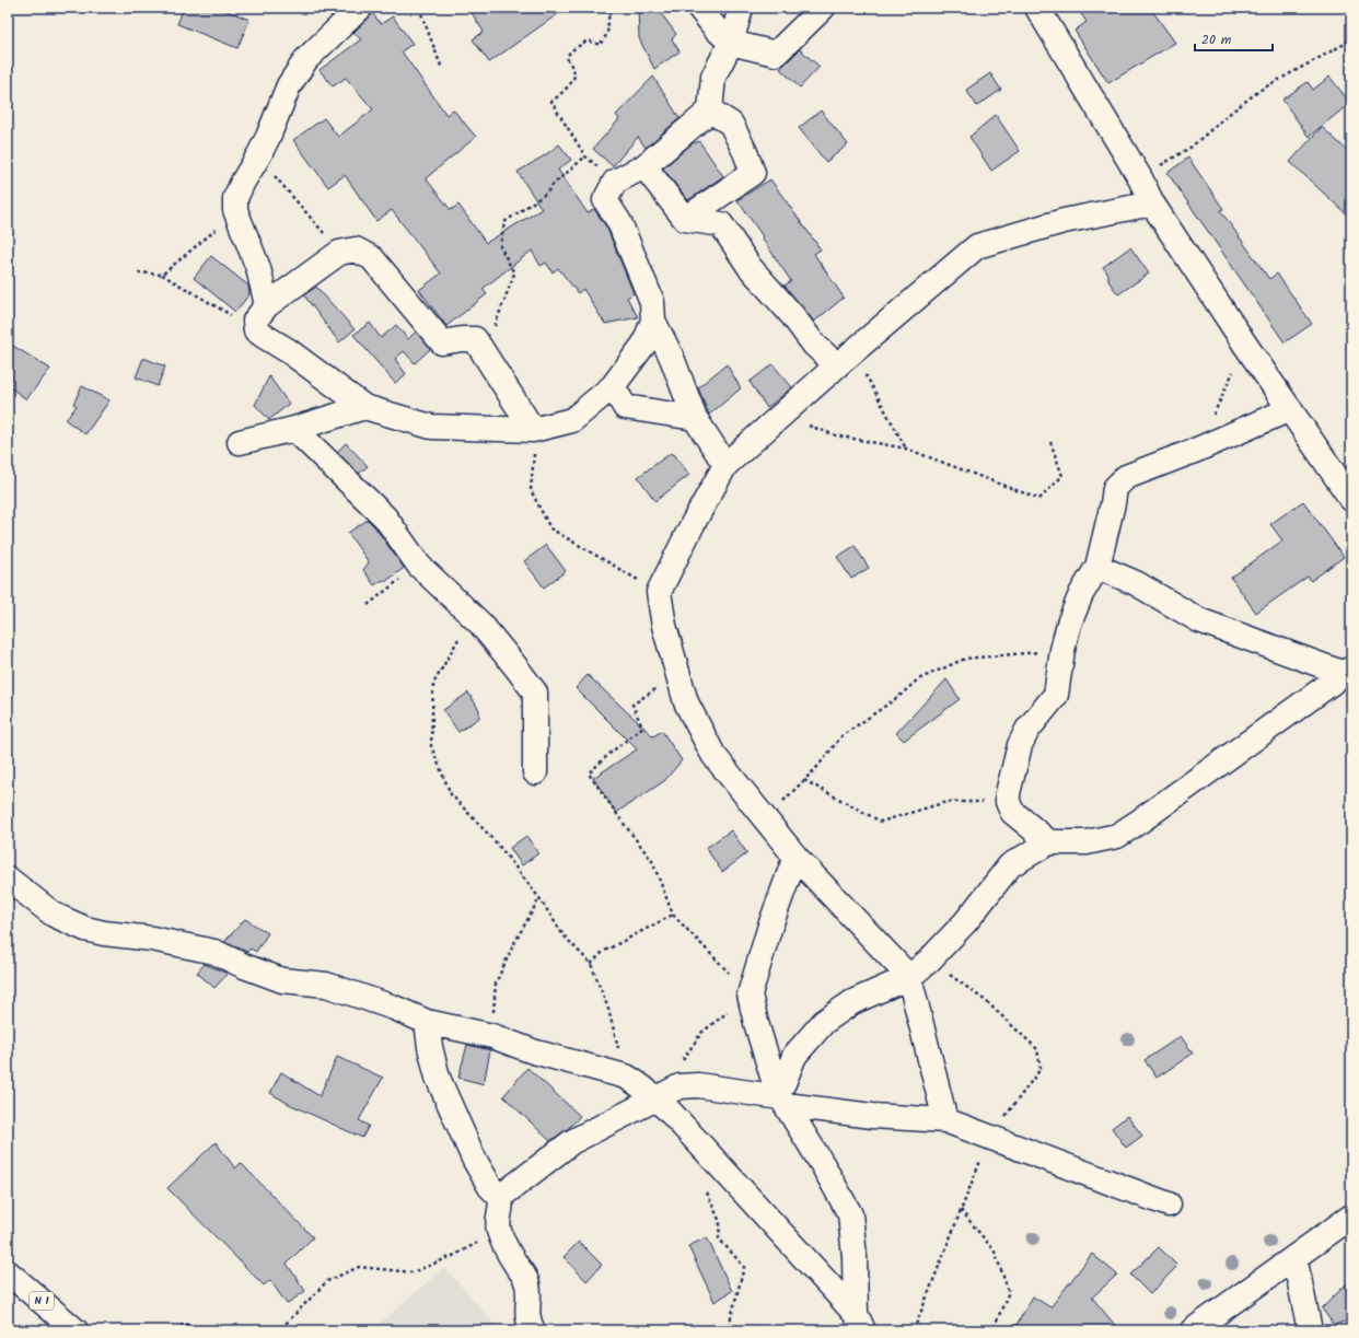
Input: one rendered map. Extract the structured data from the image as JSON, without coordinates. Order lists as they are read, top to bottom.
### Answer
{
  "streets": {
    "main road": ["N 1"]
  },
  "scale_bar": "20 m"
}
